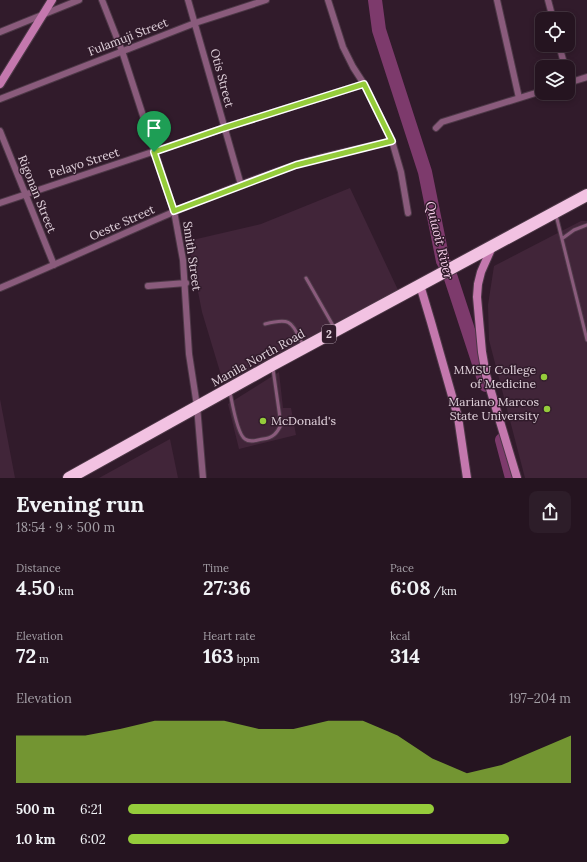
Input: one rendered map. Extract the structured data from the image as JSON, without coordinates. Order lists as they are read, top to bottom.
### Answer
{
  "streets": {
    "highway": ["2", "Manila North Road"],
    "street": [
      "Fulamuji Street",
      "Otis Street",
      "Pelayo Street",
      "Rigonan Street",
      "Oeste Street",
      "Smith Street"
    ]
  },
  "crossings": [
    ["Fulamuji Street", "Otis Street"],
    ["Fulamuji Street", "Smith Street"],
    ["Otis Street", "Pelayo Street"],
    ["Otis Street", "Oeste Street"],
    ["Pelayo Street", "Rigonan Street"],
    ["Pelayo Street", "Smith Street"],
    ["Rigonan Street", "Oeste Street"],
    ["Oeste Street", "Smith Street"],
    ["Smith Street", "Manila North Road"]
  ],
  "water": ["Quiaoit River"],
  "places": ["MMSU College of Medicine", "Mariano Marcos State University", "McDonald's"],
  "page": {
    "heading": ["Evening run", "18:54 · 9 × 500 m"],
    "stats": [
      ["Distance", "4.50 km"],
      ["Time", "27:36"],
      ["Pace", "6:08 /km"],
      ["Elevation", "72 m"],
      ["Heart rate", "163 bpm"],
      ["kcal", "314"]
    ],
    "chart": ["Elevation", "197–204 m"],
    "list": [
      {
        "name": "500 m",
        "note": "6:21"
      },
      {
        "name": "1.0 km",
        "note": "6:02"
      }
    ]
  }
}
